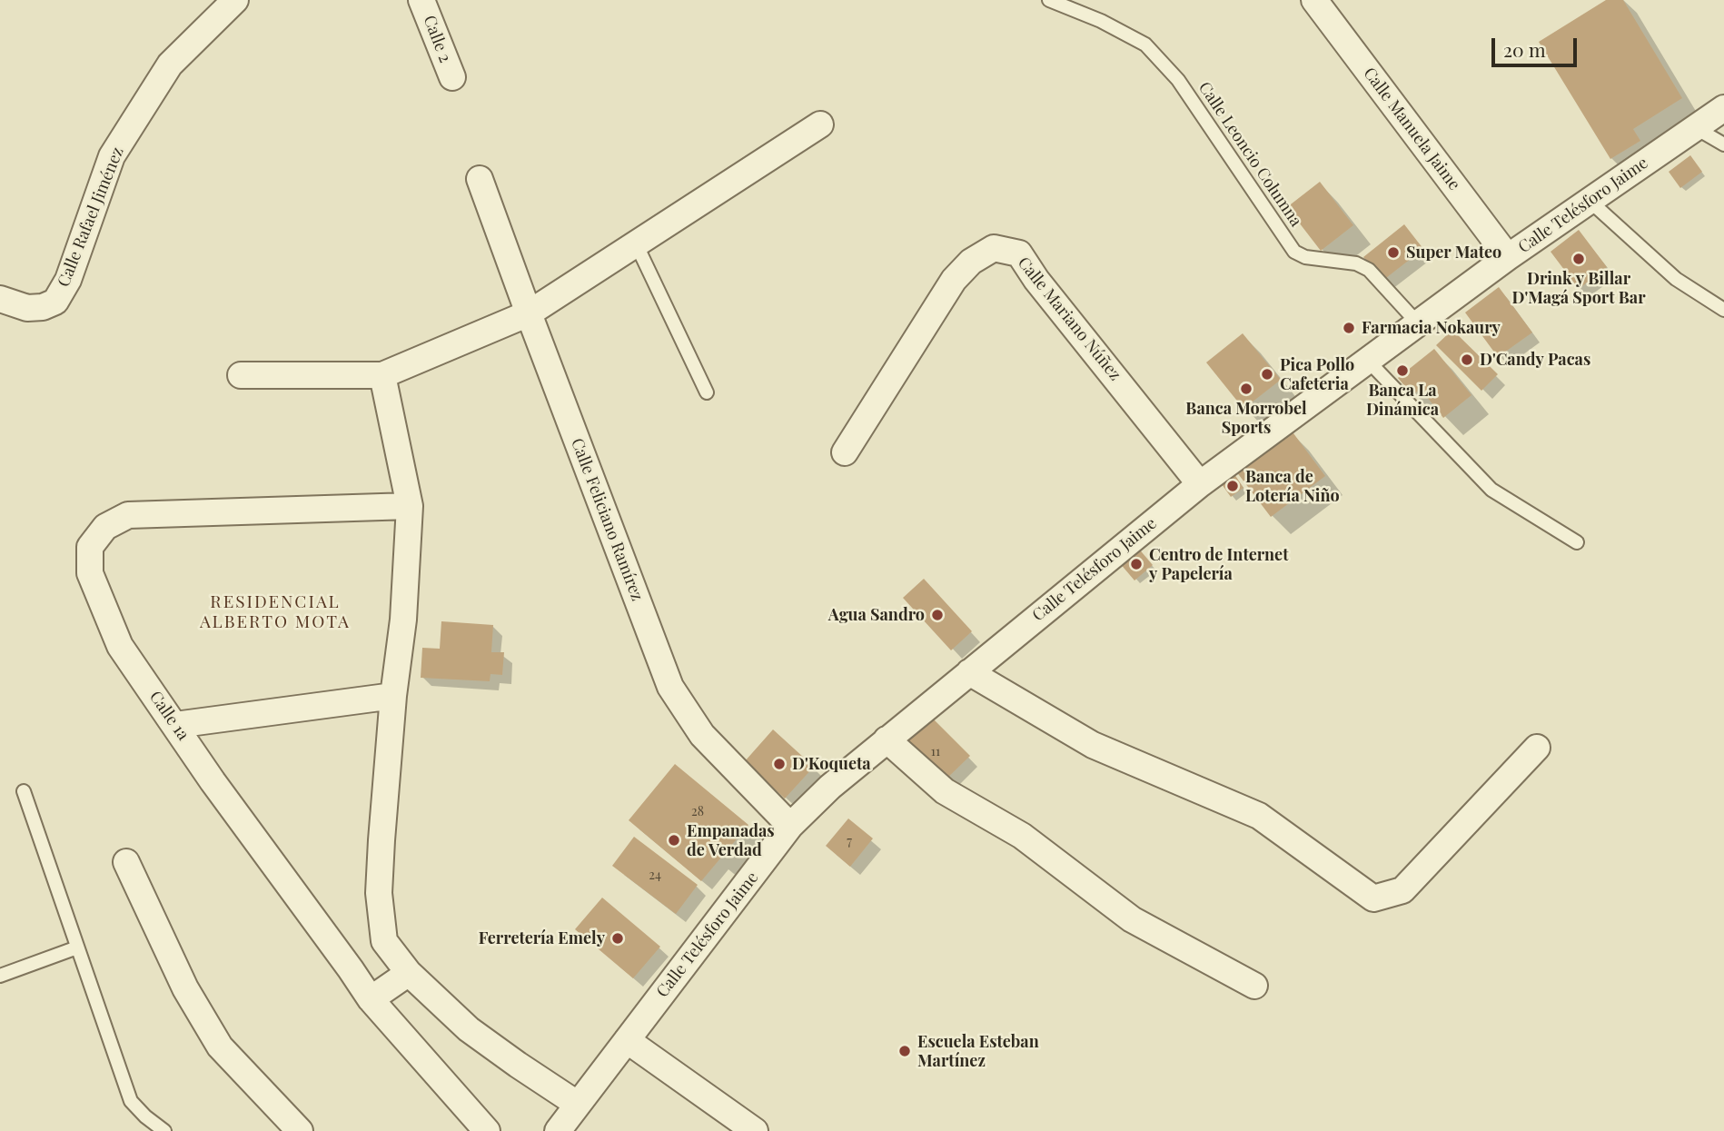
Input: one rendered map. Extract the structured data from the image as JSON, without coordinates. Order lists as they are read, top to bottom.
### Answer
{
  "streets": {
    "street": [
      "Calle 2",
      "Calle Manuela Jaime",
      "Calle Telésforo Jaime",
      "Calle Rafael Jiménez",
      "Calle Mariano Núñez",
      "Calle Feliciano Ramírez",
      "Calle 1a"
    ],
    "lane": ["Calle Leoncio Columna"]
  },
  "crossings": [
    ["Calle Manuela Jaime", "Calle Telésforo Jaime"],
    ["Calle Leoncio Columna", "Calle Telésforo Jaime"],
    ["Calle Telésforo Jaime", "Calle Mariano Núñez"],
    ["Calle Telésforo Jaime", "Calle Feliciano Ramírez"]
  ],
  "districts": ["RESIDENCIAL ALBERTO MOTA"],
  "places": [
    "Super Mateo",
    "Drink y Billar D'Magá Sport Bar",
    "Farmacia Nokaury",
    "D'Candy Pacas",
    "Banca La Dinámica",
    "Pica Pollo Cafeteria",
    "Banca Morrobel Sports",
    "Banca de Lotería Niño",
    "Centro de Internet y Papelería",
    "Agua Sandro",
    "D'Koqueta",
    "Empanadas de Verdad",
    "Ferretería Emely",
    "Escuela Esteban Martínez"
  ],
  "house_numbers": [
    "11",
    "28",
    "7",
    "24"
  ],
  "scale_bar": "20 m"
}
